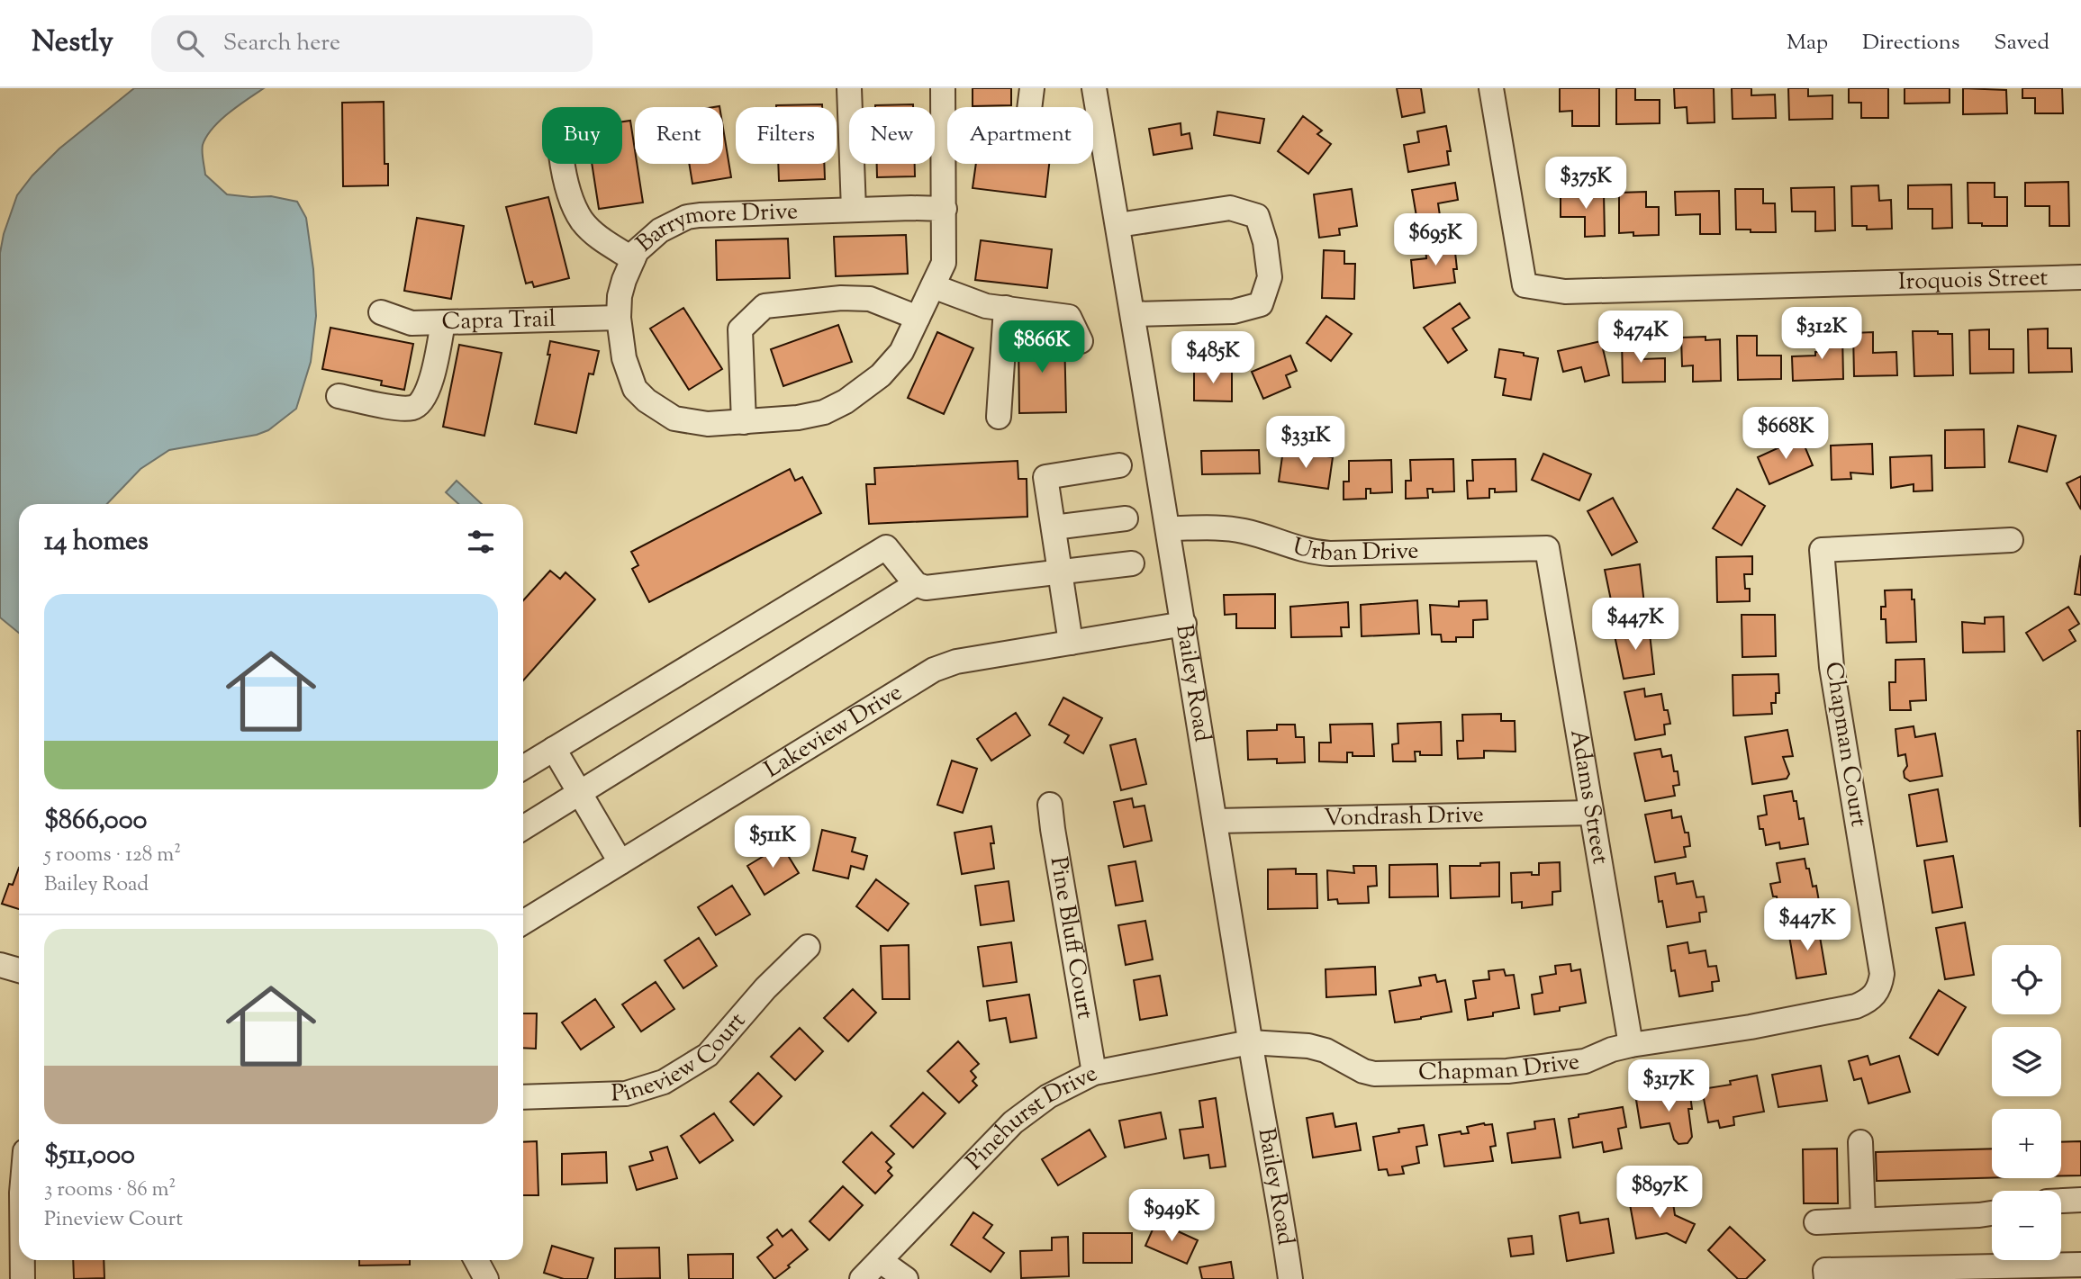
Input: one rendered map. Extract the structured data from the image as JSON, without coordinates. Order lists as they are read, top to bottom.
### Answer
{
  "streets": {
    "street": [
      "Barrymore Drive",
      "Iroquois Street",
      "Capra Trail",
      "Urban Drive",
      "Bailey Road",
      "Lakeview Drive",
      "Chapman Court",
      "Adams Street",
      "Vondrash Drive",
      "Pine Bluff Court",
      "Pineview Court",
      "Chapman Drive",
      "Pinehurst Drive"
    ]
  },
  "crossings": [
    ["Barrymore Drive", "Capra Trail"],
    ["Urban Drive", "Bailey Road"],
    ["Urban Drive", "Adams Street"],
    ["Bailey Road", "Lakeview Drive"],
    ["Bailey Road", "Vondrash Drive"],
    ["Bailey Road", "Chapman Drive"],
    ["Bailey Road", "Pinehurst Drive"],
    ["Chapman Court", "Chapman Drive"],
    ["Adams Street", "Vondrash Drive"],
    ["Adams Street", "Chapman Drive"],
    ["Pine Bluff Court", "Pinehurst Drive"],
    ["Chapman Drive", "Pinehurst Drive"]
  ],
  "page": {
    "header": "Nestly",
    "search": "Search here",
    "nav": ["Map", "Directions", "Saved"],
    "chip": [
      "Buy",
      "Rent",
      "Filters",
      "New",
      "Apartment"
    ],
    "price": [
      "$375K",
      "$695K",
      "$312K",
      "$474K",
      "$866K",
      "$485K",
      "$668K",
      "$331K",
      "$447K",
      "$511K",
      "$447K",
      "$317K",
      "$897K",
      "$949K"
    ],
    "heading": "14 homes",
    "list": [
      {
        "name": "$866,000",
        "note": "5 rooms · 128 m² · Bailey Road"
      },
      {
        "name": "$511,000",
        "note": "3 rooms · 86 m² · Pineview Court"
      }
    ],
    "map_buttons": ["+", "−"]
  }
}
